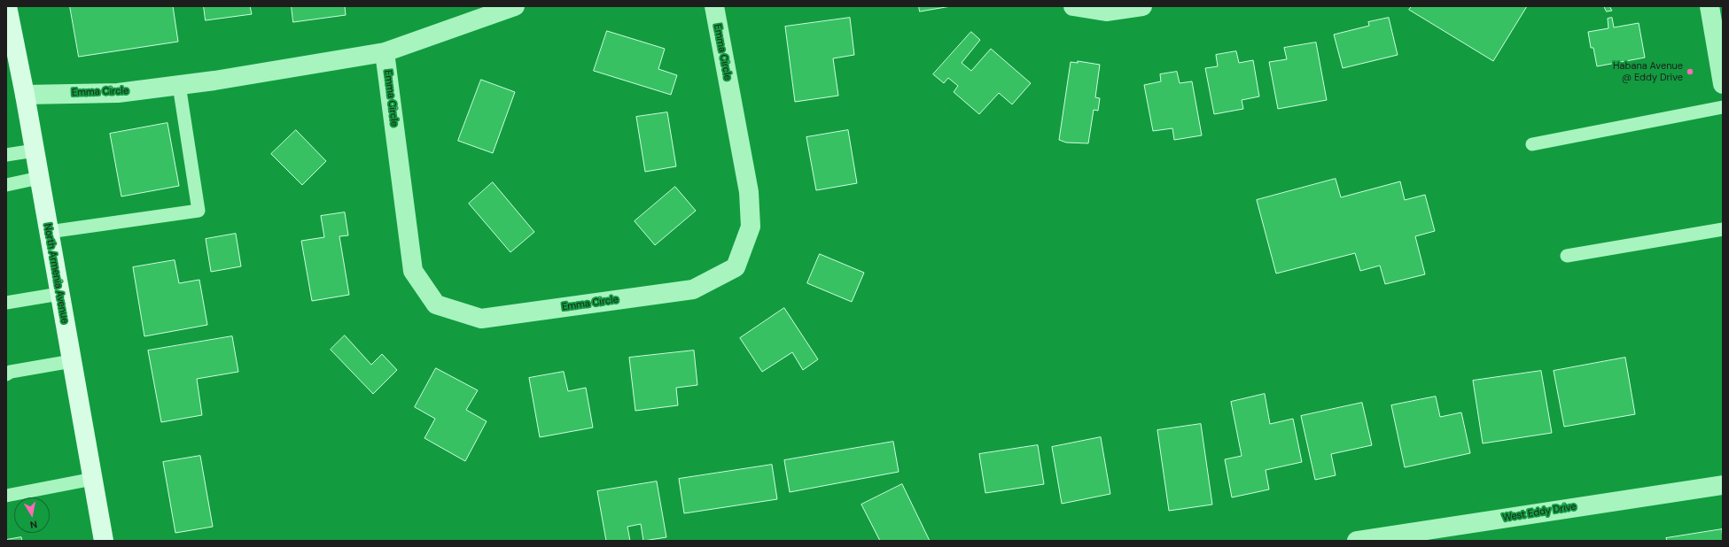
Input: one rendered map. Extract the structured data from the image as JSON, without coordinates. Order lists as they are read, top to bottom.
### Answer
{
  "streets": {
    "main road": ["North Armenia Avenue"],
    "street": ["Emma Circle", "West Eddy Drive"]
  },
  "crossings": [
    ["Emma Circle", "North Armenia Avenue"]
  ],
  "places": ["Habana Avenue @ Eddy Drive"],
  "north": "bottom"
}
